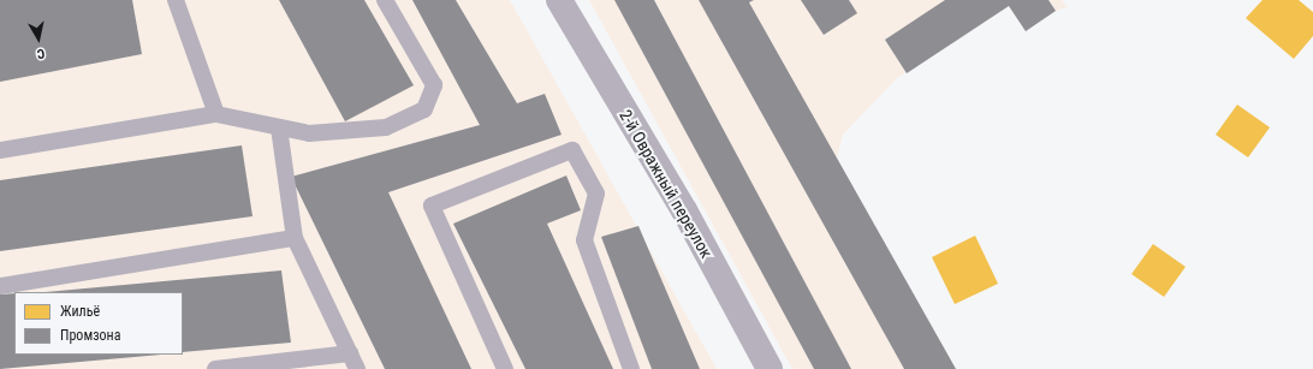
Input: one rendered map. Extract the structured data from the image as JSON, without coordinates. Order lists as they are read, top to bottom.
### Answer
{
  "streets": {
    "street": ["2-й Овражный переулок"]
  },
  "legend": ["Жильё", "Промзона"],
  "north": "bottom"
}
